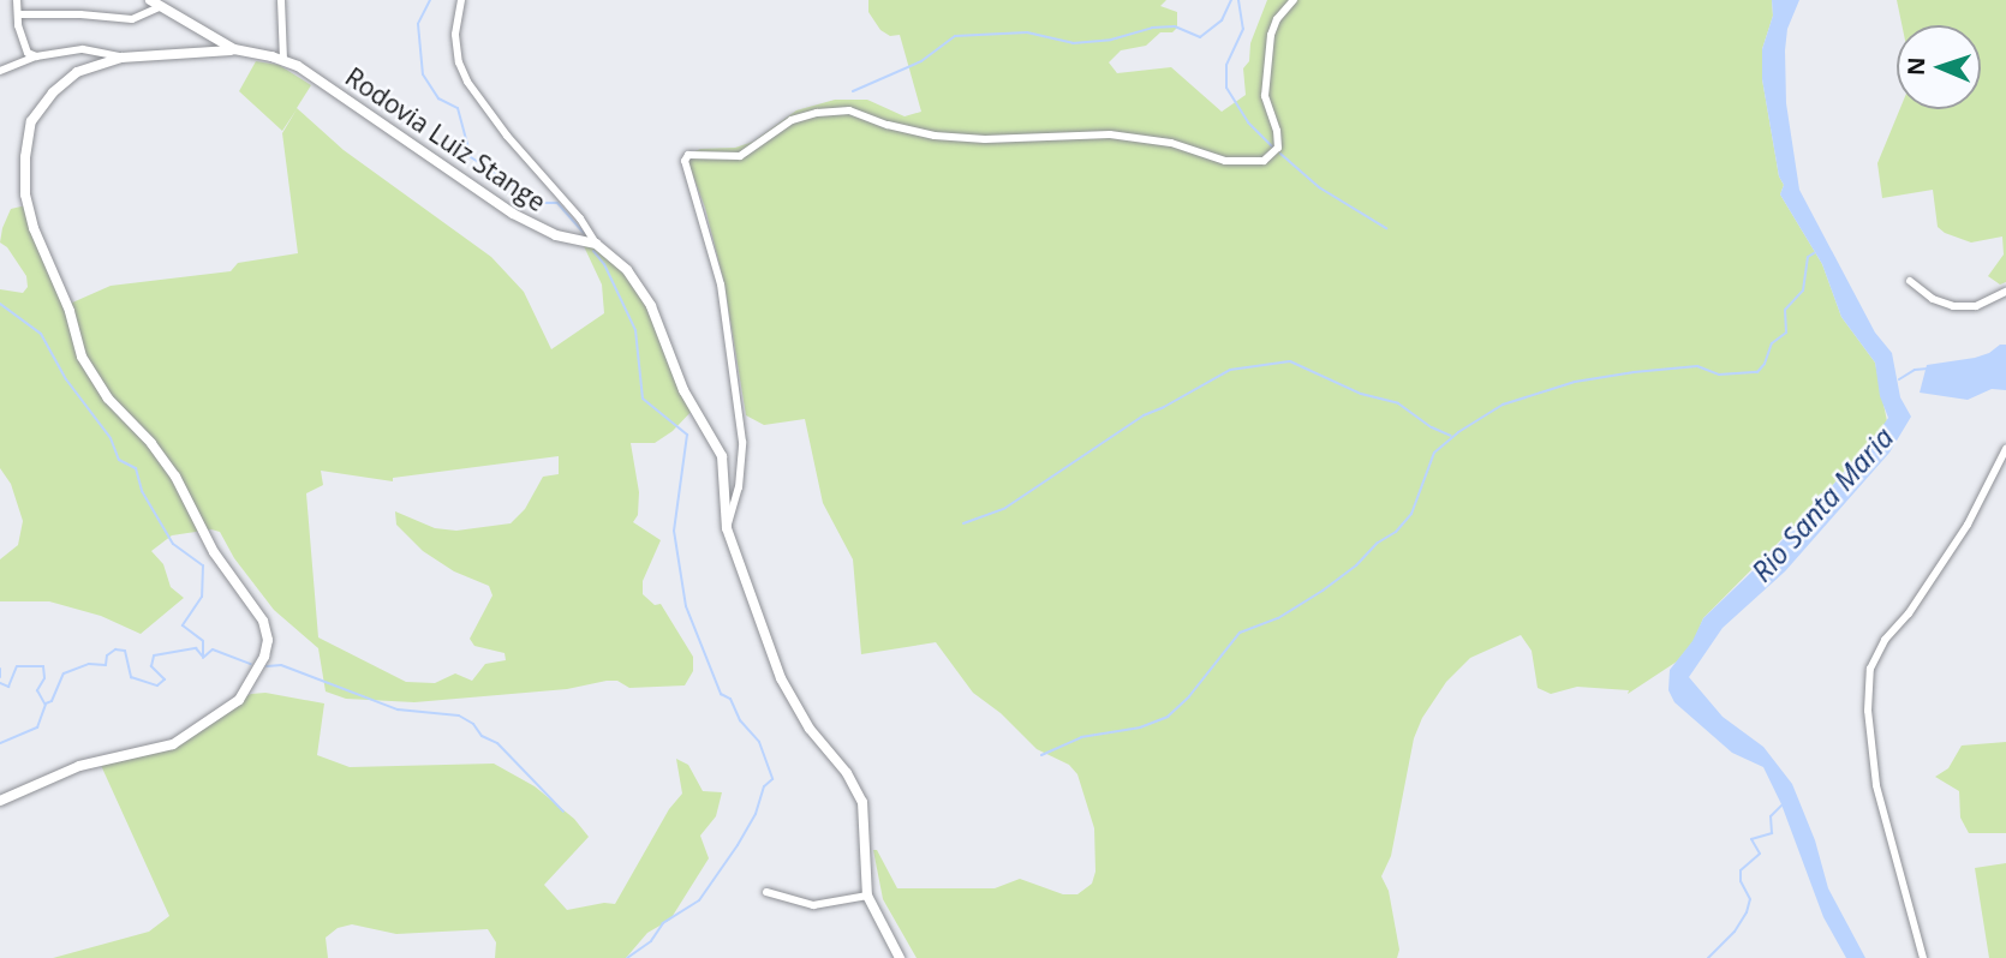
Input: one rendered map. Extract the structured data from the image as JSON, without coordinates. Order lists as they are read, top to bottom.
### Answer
{
  "streets": {
    "street": ["Rodovia Luiz Stange"]
  },
  "water": ["Rio Santa Maria"],
  "north": "left"
}
